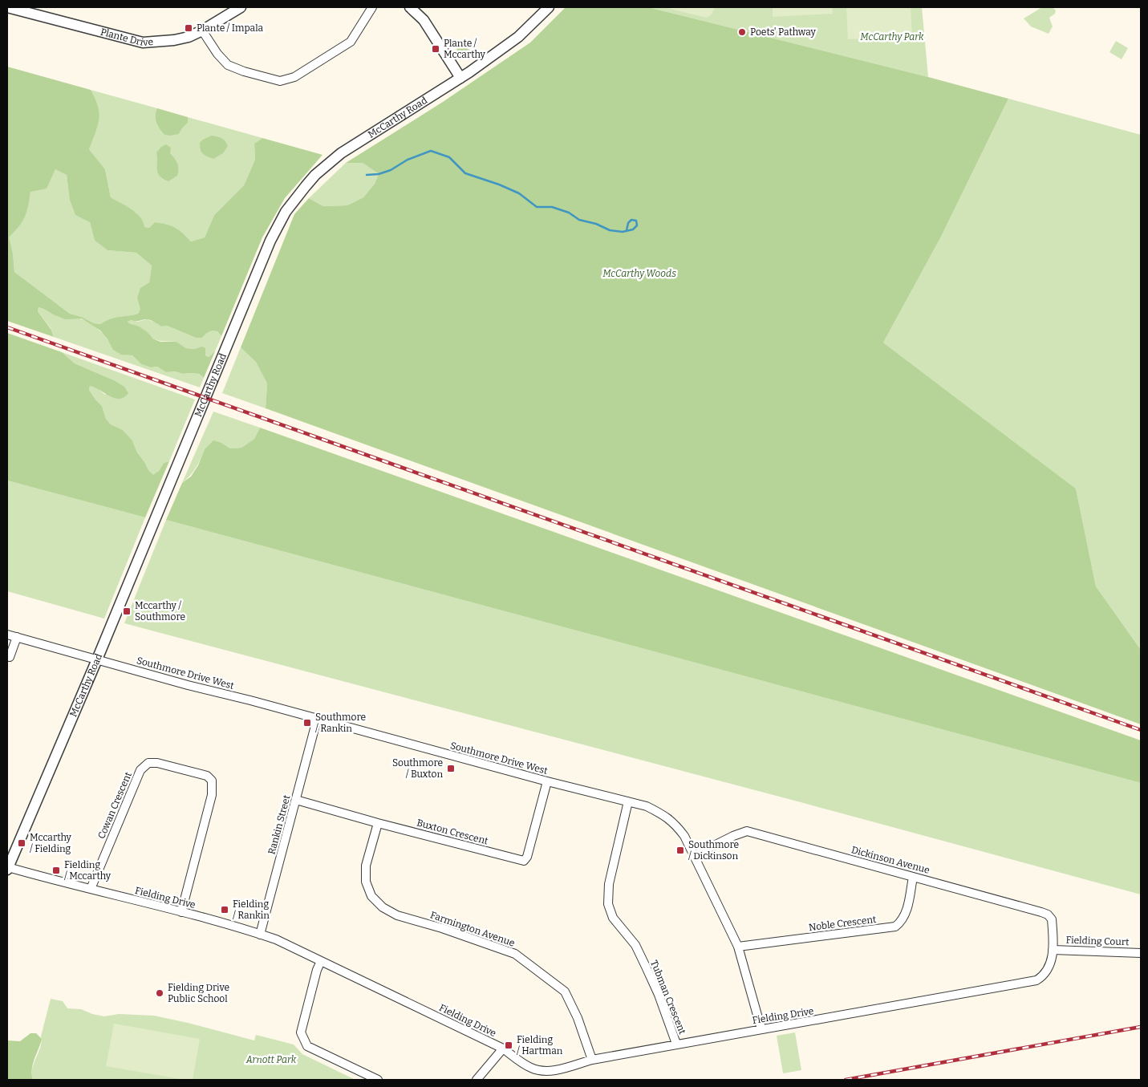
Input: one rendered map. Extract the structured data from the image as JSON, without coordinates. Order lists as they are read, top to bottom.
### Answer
{
  "streets": {
    "street": [
      "Plante Drive",
      "McCarthy Road",
      "Southmore Drive West",
      "Cowan Crescent",
      "Rankin Street",
      "Buxton Crescent",
      "Dickinson Avenue",
      "Fielding Drive",
      "Noble Crescent",
      "Farmington Avenue",
      "Fielding Court",
      "Tubman Crescent"
    ]
  },
  "crossings": [
    ["McCarthy Road", "Southmore Drive West"],
    ["McCarthy Road", "Fielding Drive"],
    ["Southmore Drive West", "Rankin Street"],
    ["Southmore Drive West", "Buxton Crescent"],
    ["Southmore Drive West", "Dickinson Avenue"],
    ["Southmore Drive West", "Fielding Drive"],
    ["Southmore Drive West", "Noble Crescent"],
    ["Southmore Drive West", "Tubman Crescent"],
    ["Cowan Crescent", "Fielding Drive"],
    ["Rankin Street", "Buxton Crescent"],
    ["Rankin Street", "Fielding Drive"],
    ["Buxton Crescent", "Farmington Avenue"],
    ["Dickinson Avenue", "Fielding Drive"],
    ["Dickinson Avenue", "Noble Crescent"],
    ["Dickinson Avenue", "Fielding Court"],
    ["Fielding Drive", "Farmington Avenue"],
    ["Fielding Drive", "Fielding Court"],
    ["Fielding Drive", "Tubman Crescent"]
  ],
  "parks": ["McCarthy Park", "McCarthy Woods", "Arnott Park"],
  "places": {
    "transit": [
      "Plante / Impala",
      "Plante / Mccarthy",
      "Mccarthy / Southmore",
      "Southmore / Rankin",
      "Southmore / Buxton",
      "Mccarthy / Fielding",
      "Southmore / Dickinson",
      "Fielding / Mccarthy",
      "Fielding / Rankin",
      "Fielding / Hartman"
    ],
    "other": ["Poets' Pathway", "Fielding Drive Public School"]
  }
}
